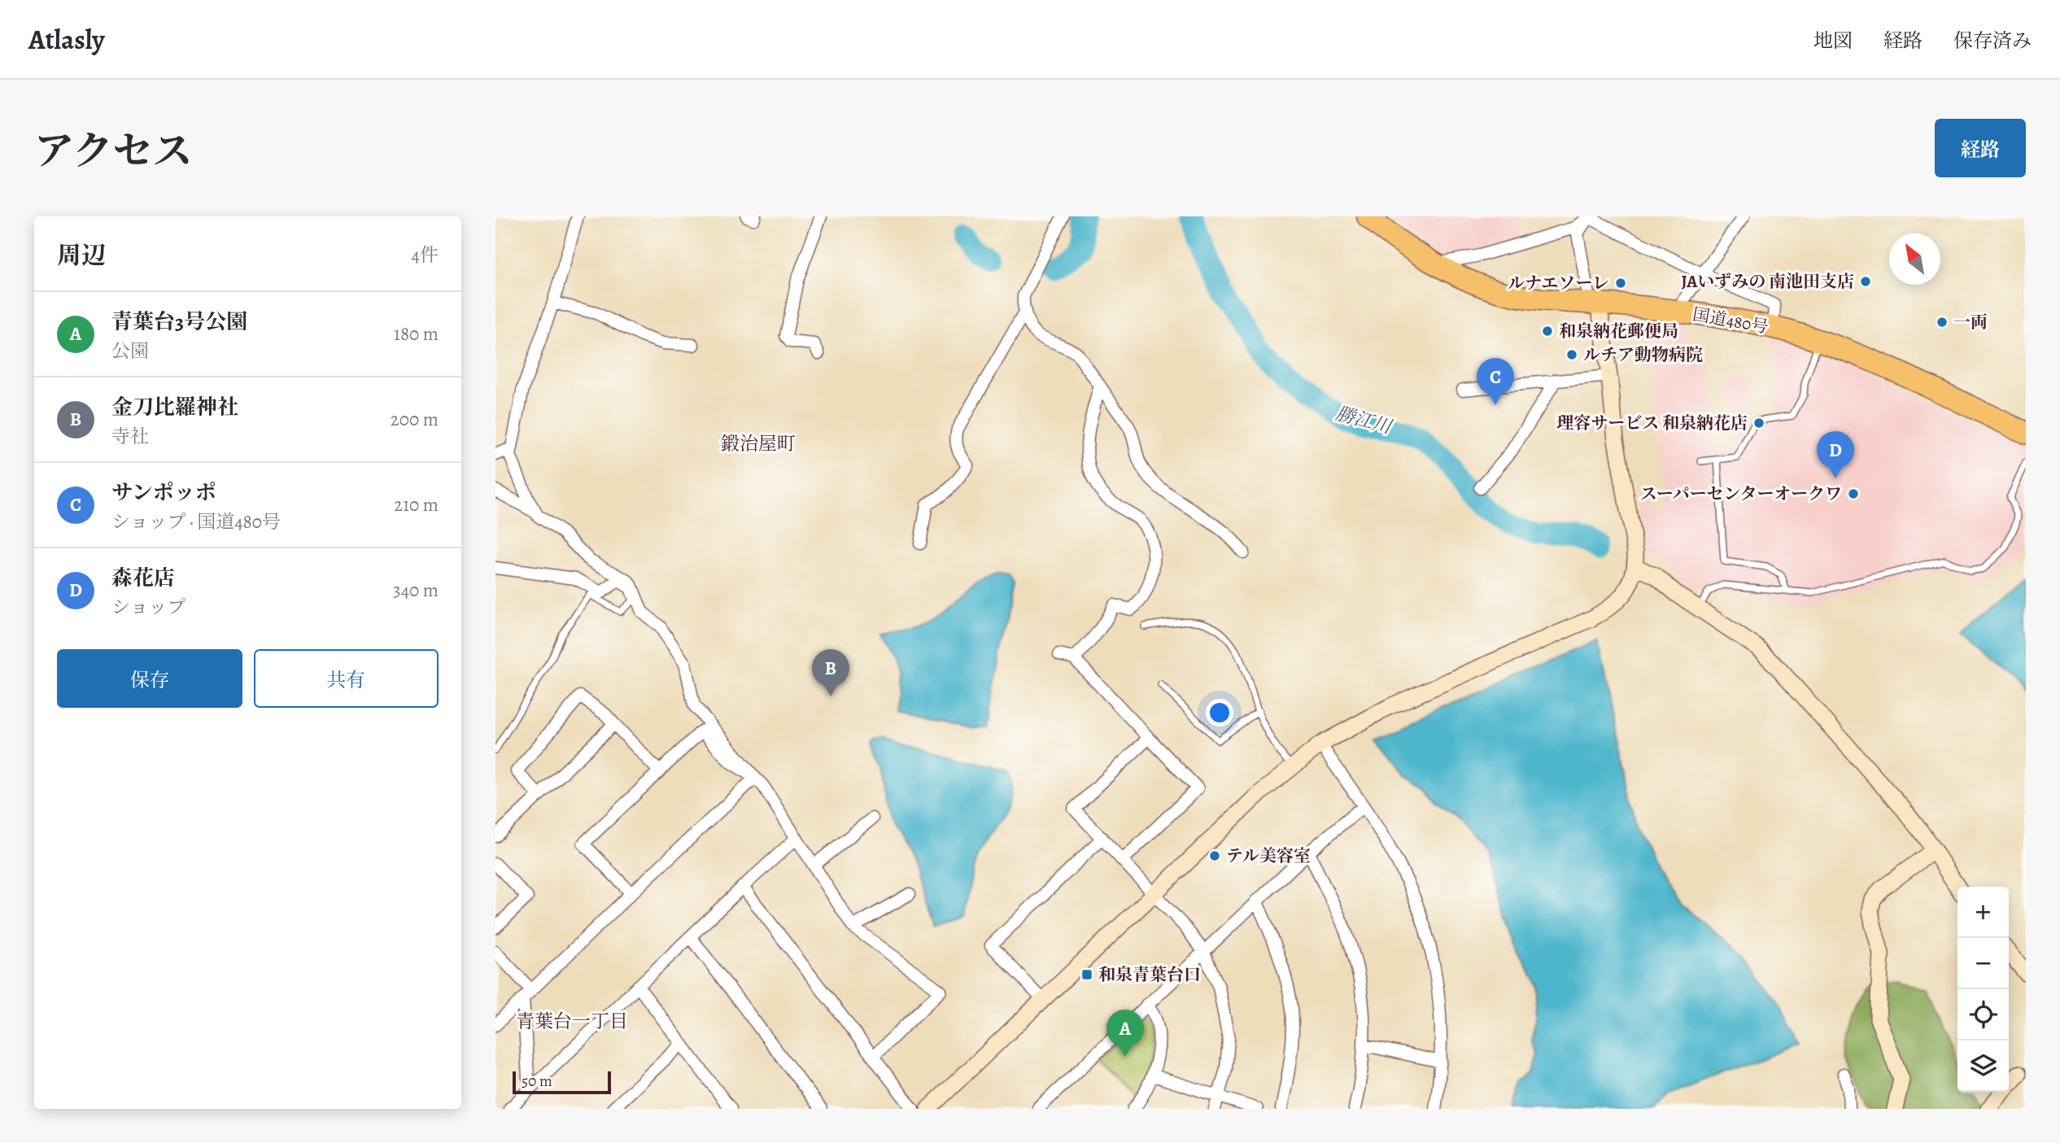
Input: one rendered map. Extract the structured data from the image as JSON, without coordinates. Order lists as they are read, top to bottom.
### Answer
{
  "streets": {
    "highway": ["国道480号"]
  },
  "districts": ["鍛治屋町", "青葉台一丁目"],
  "water": ["勝江川"],
  "places": {
    "other": [
      "JAいずみの 南池田支店",
      "ルナエソーレ",
      "一両",
      "和泉納花郵便局",
      "ルチア動物病院",
      "理容サービス 和泉納花店",
      "スーパーセンターオークワ",
      "テル美容室"
    ],
    "transit": ["和泉青葉台口"]
  },
  "scale_bar": "50 m",
  "north": "top left",
  "page": {
    "header": "Atlasly",
    "nav": ["地図", "経路", "保存済み"],
    "title": "アクセス",
    "buttons": [
      "経路",
      ["保存", "共有"]
    ],
    "heading": ["周辺", "4件"],
    "list": [
      {
        "mark": "A",
        "name": "青葉台3号公園",
        "note": "公園",
        "value": "180 m"
      },
      {
        "mark": "B",
        "name": "金刀比羅神社",
        "note": "寺社",
        "value": "200 m"
      },
      {
        "mark": "C",
        "name": "サンポッポ",
        "note": "ショップ · 国道480号",
        "value": "210 m"
      },
      {
        "mark": "D",
        "name": "森花店",
        "note": "ショップ",
        "value": "340 m"
      }
    ],
    "pins": [
      "C",
      "D",
      "B",
      "A"
    ],
    "map_buttons": ["+", "−"],
    "scale": "50 m"
  }
}
